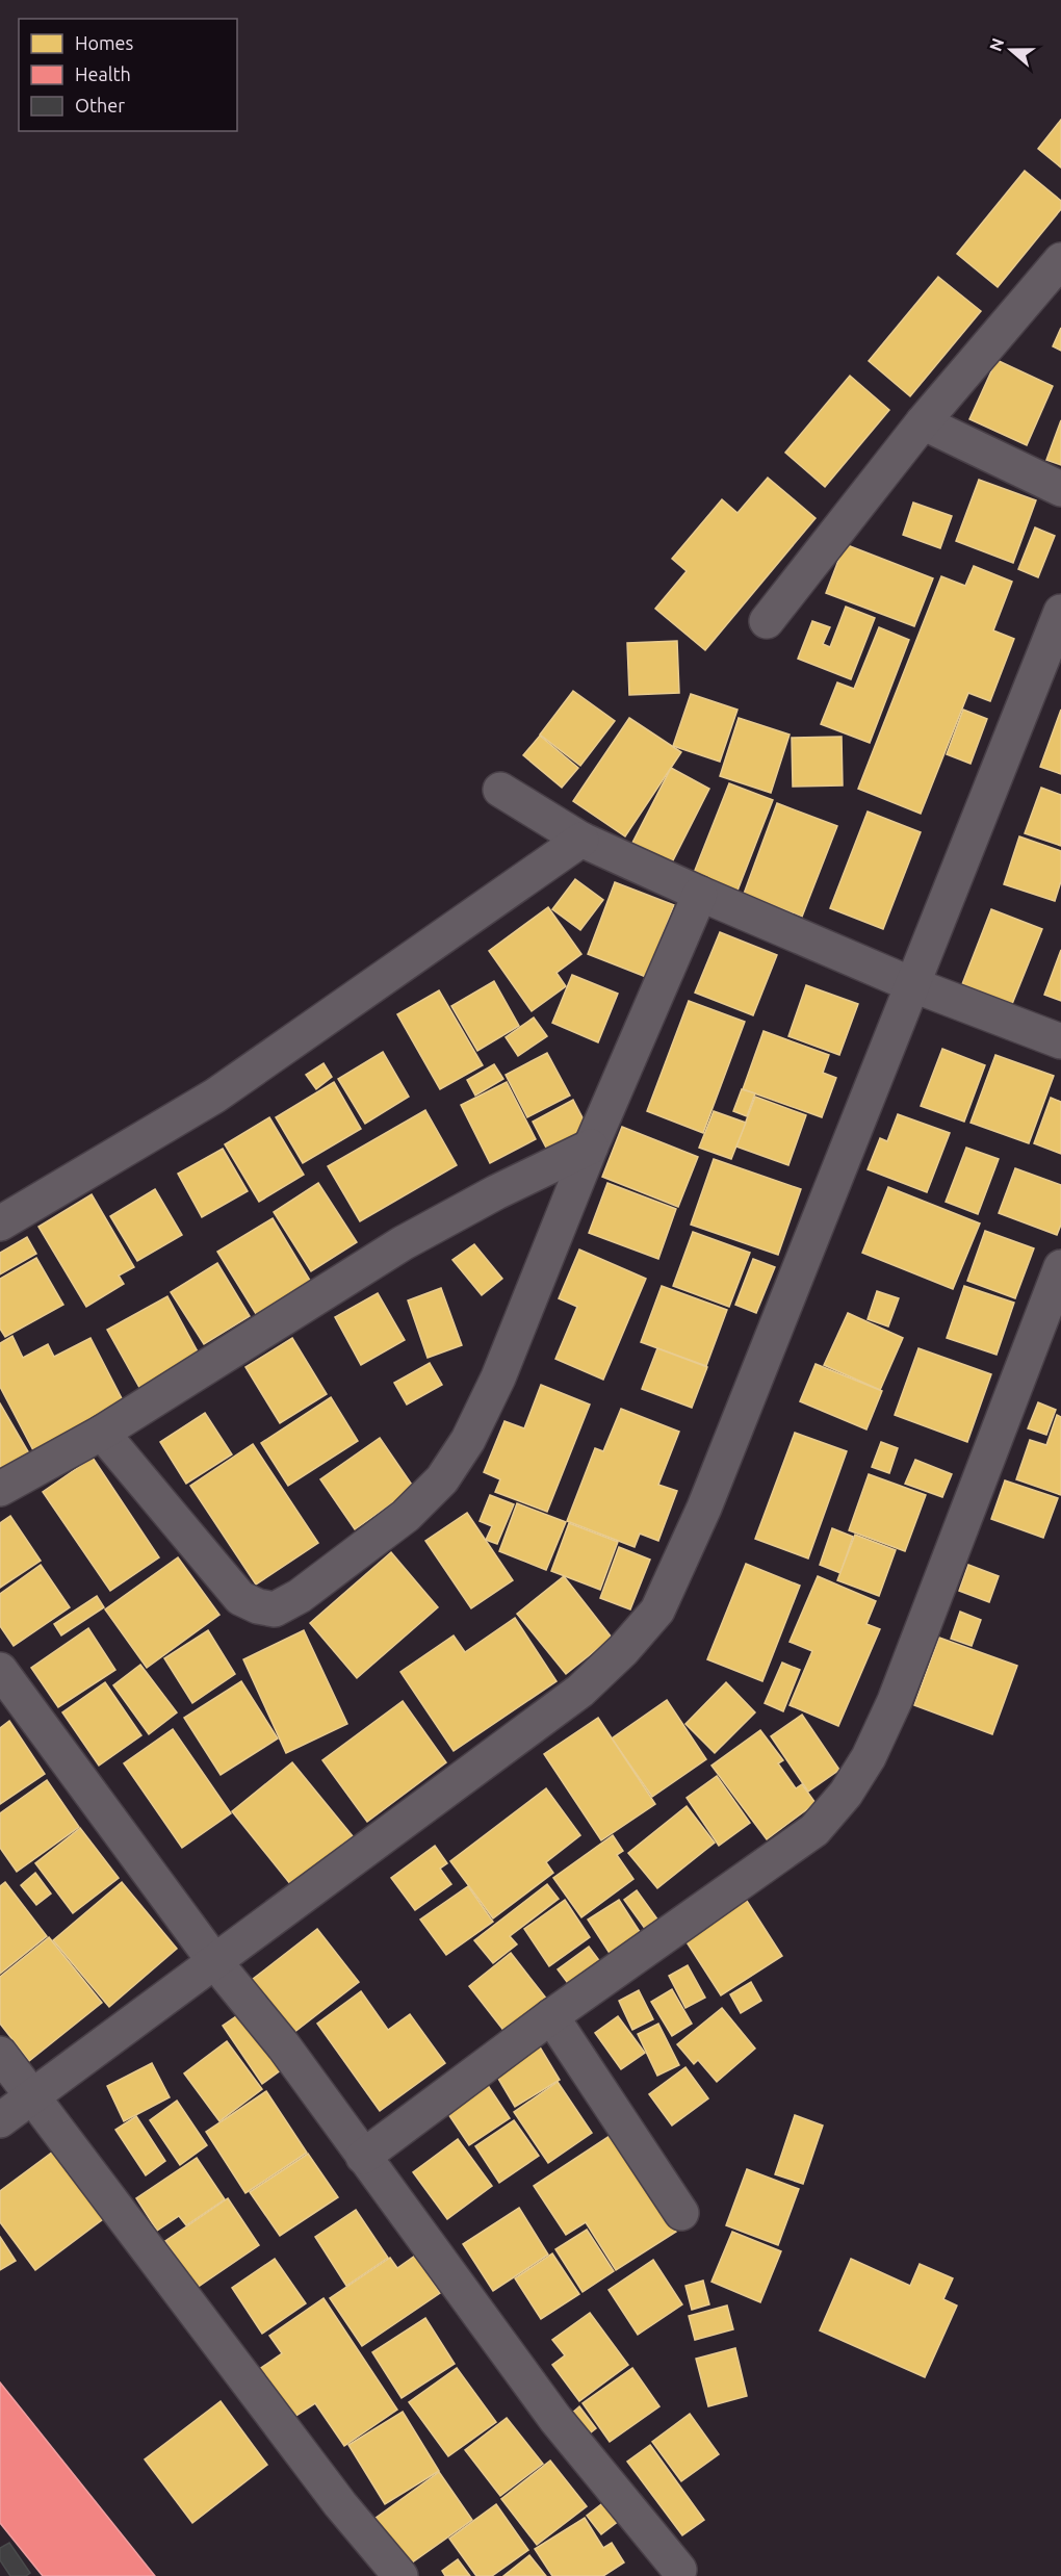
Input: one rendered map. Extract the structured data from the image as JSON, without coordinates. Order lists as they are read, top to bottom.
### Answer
{
  "legend": ["Homes", "Health", "Other"],
  "north": "left"
}
